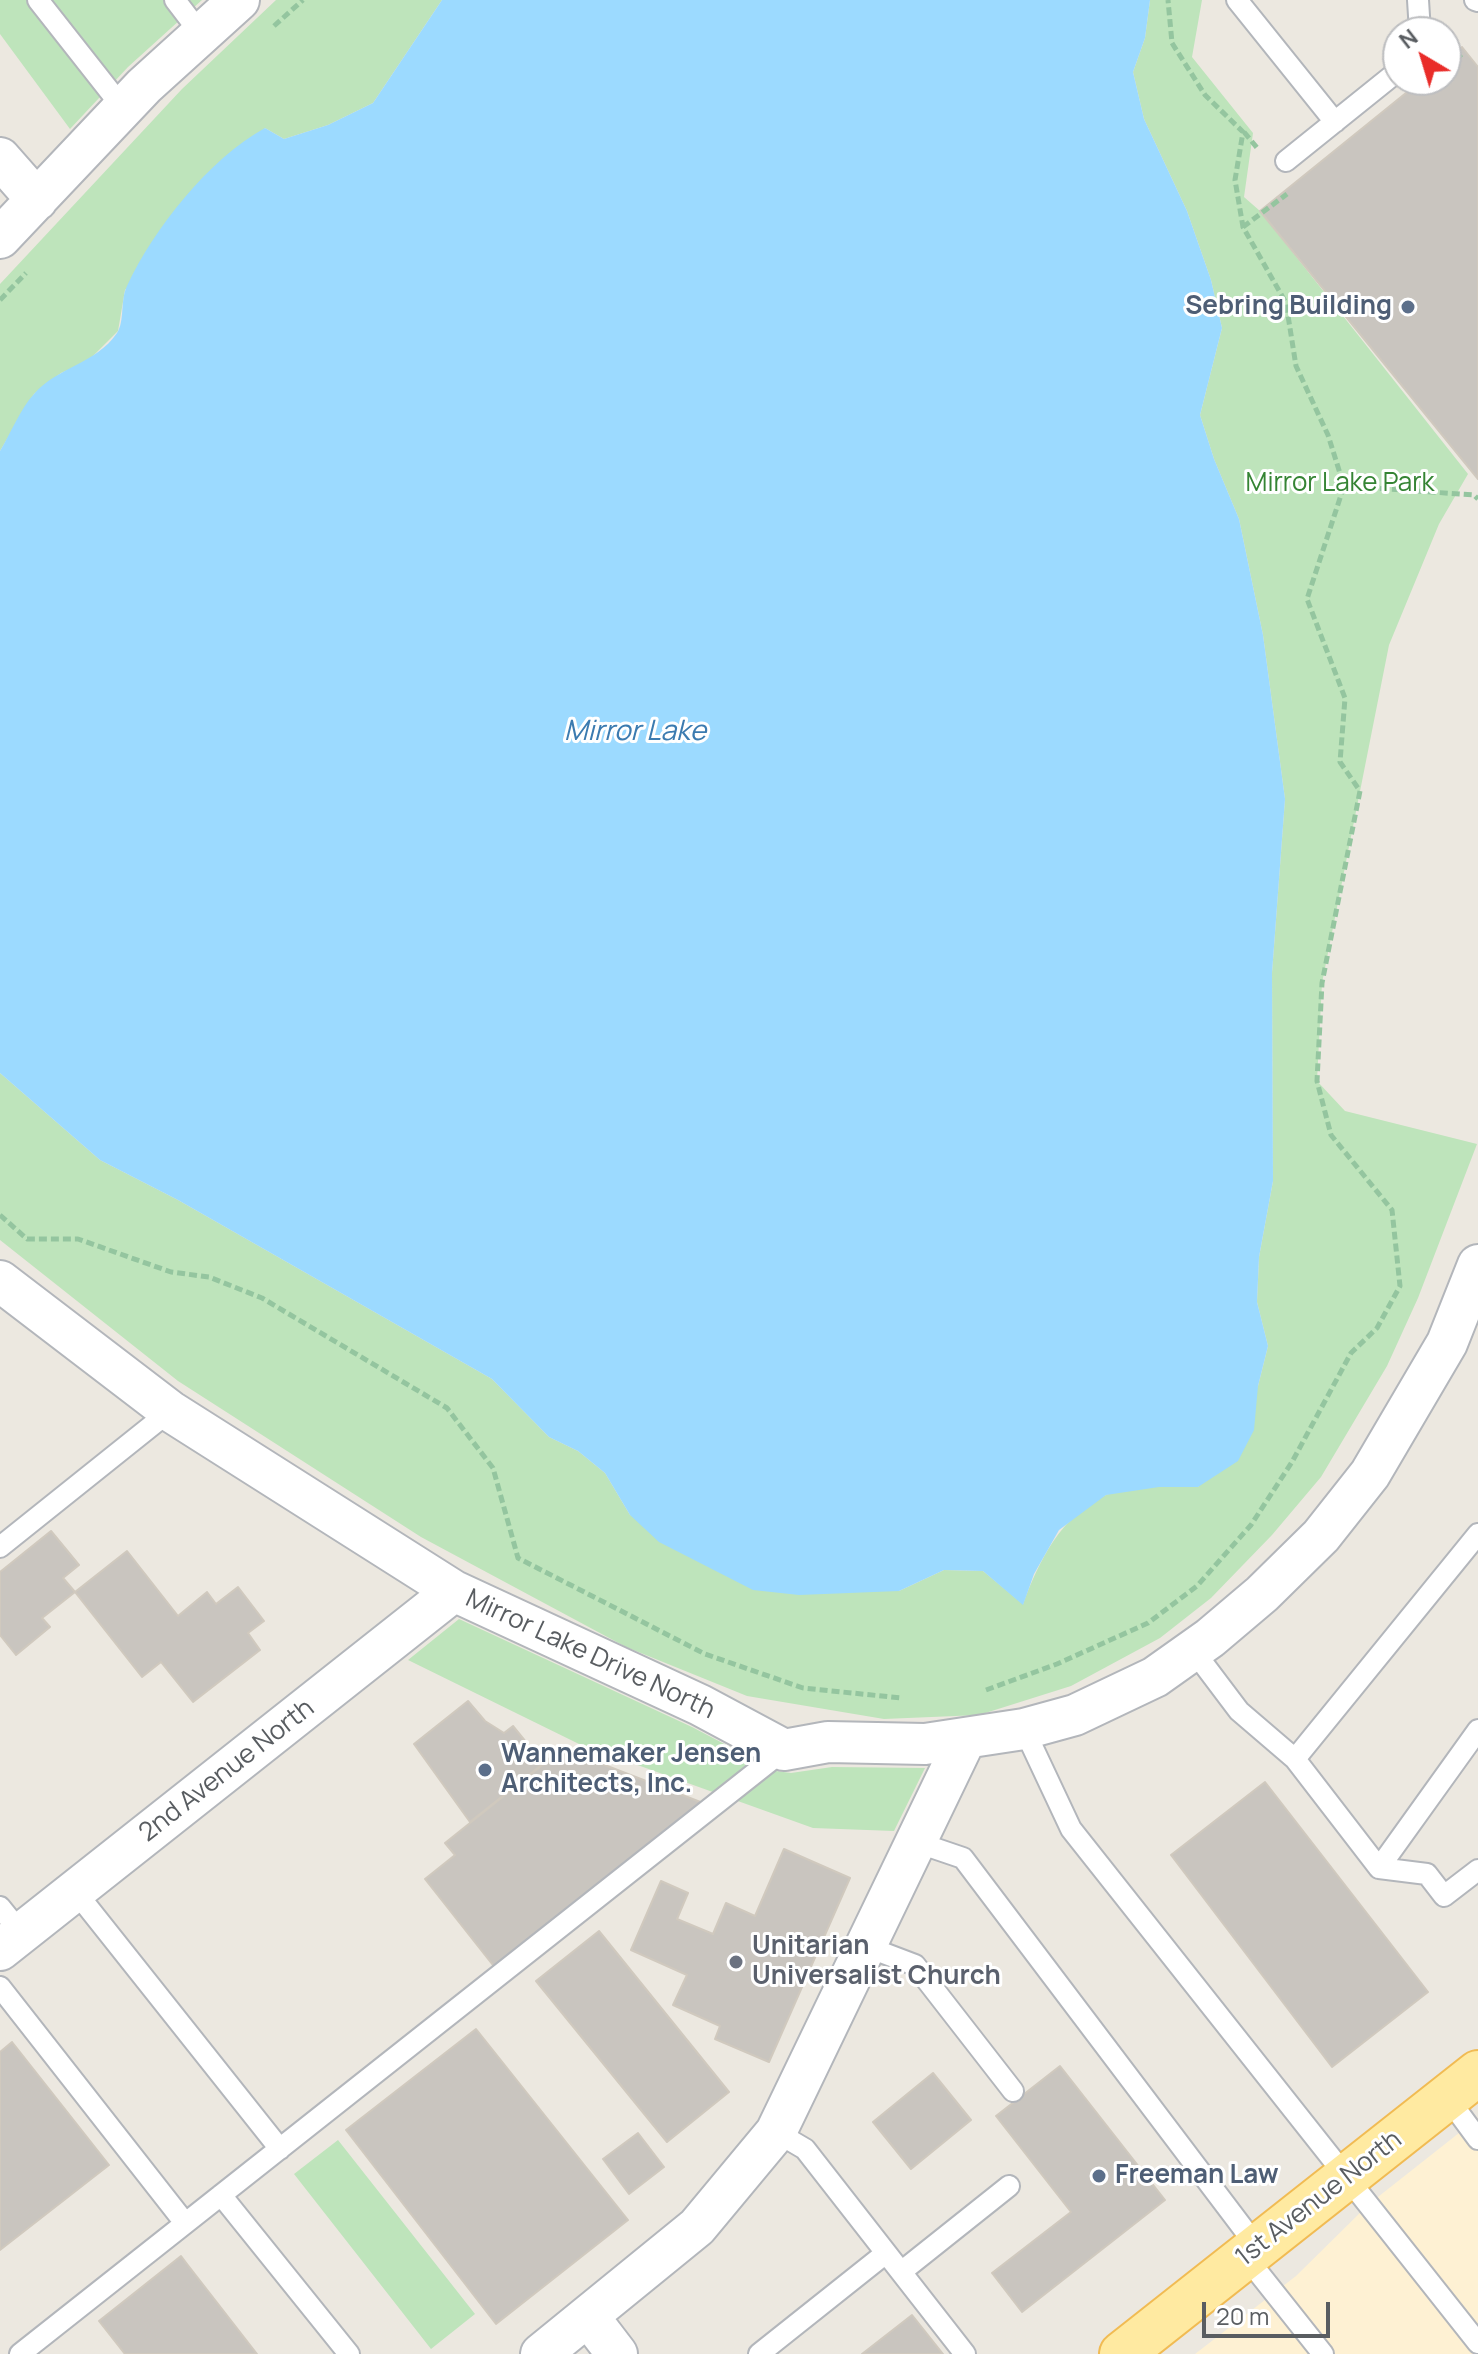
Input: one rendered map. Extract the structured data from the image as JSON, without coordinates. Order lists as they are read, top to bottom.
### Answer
{
  "streets": {
    "main road": ["1st Avenue North"],
    "street": ["Mirror Lake Drive North", "2nd Avenue North"]
  },
  "crossings": [
    ["Mirror Lake Drive North", "2nd Avenue North"]
  ],
  "water": ["Mirror Lake"],
  "parks": ["Mirror Lake Park"],
  "places": [
    "Sebring Building",
    "Wannemaker Jensen Architects, Inc.",
    "Unitarian Universalist Church",
    "Freeman Law"
  ],
  "scale_bar": "20 m",
  "north": "top left"
}
